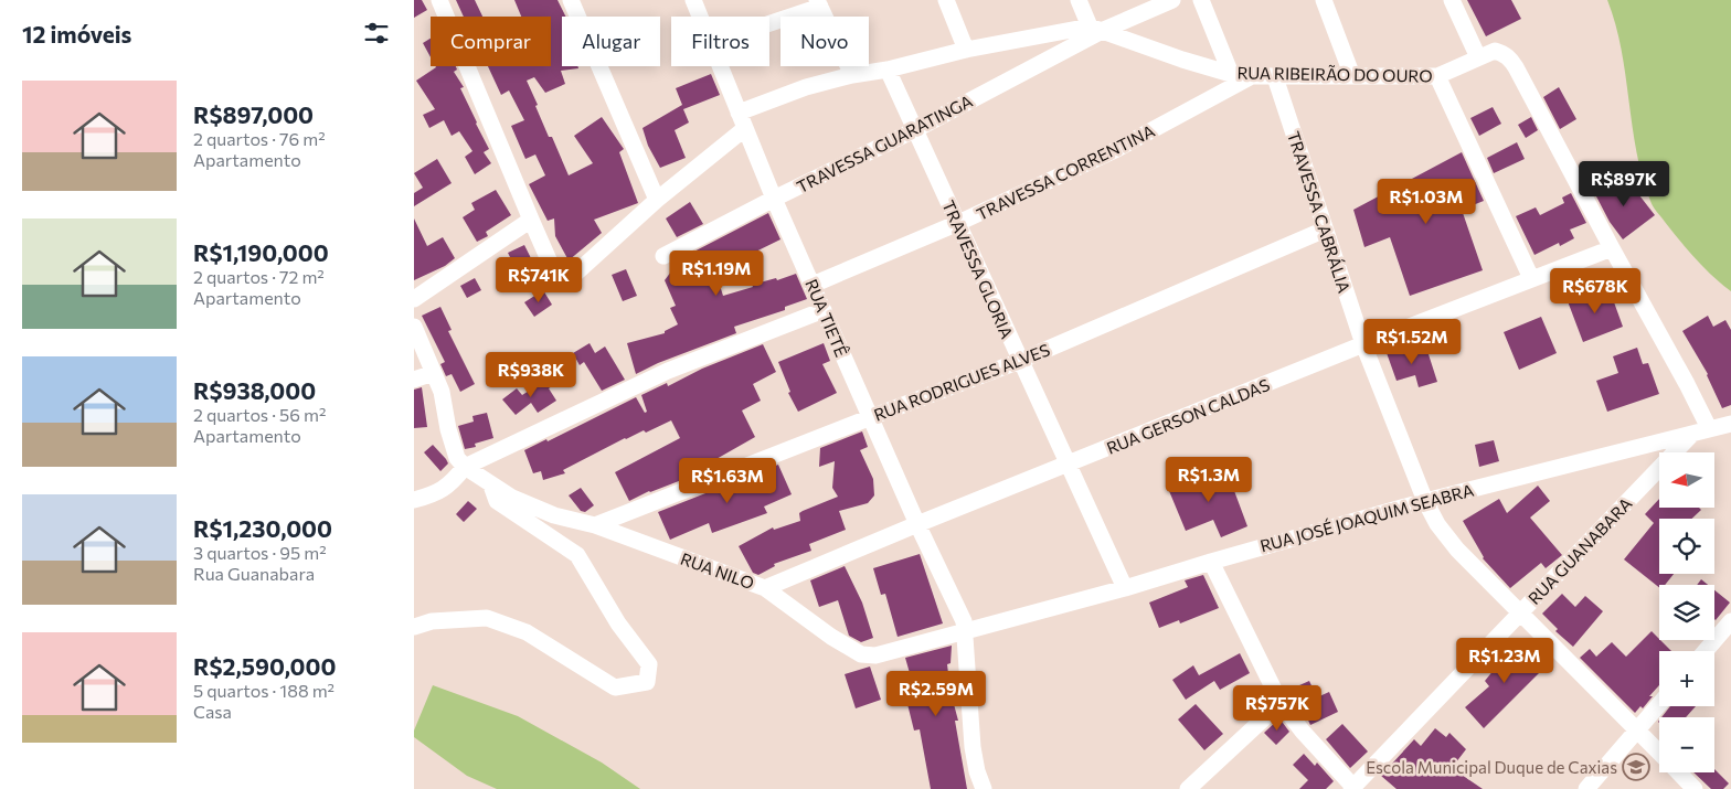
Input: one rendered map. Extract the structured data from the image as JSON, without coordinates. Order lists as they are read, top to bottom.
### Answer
{
  "streets": {
    "street": [
      "RUA RIBEIRÃO DO OURO",
      "TRAVESSA GUARATINGA",
      "TRAVESSA CORRENTINA",
      "TRAVESSA CABRÁLIA",
      "TRAVESSA GLORIA",
      "RUA TIETÊ",
      "RUA RODRIGUES ALVES",
      "RUA GERSON CALDAS",
      "RUA JOSÉ JOAQUIM SEABRA",
      "RUA GUANABARA",
      "RUA NILO"
    ]
  },
  "crossings": [
    ["RUA RIBEIRÃO DO OURO", "TRAVESSA GUARATINGA"],
    ["RUA RIBEIRÃO DO OURO", "TRAVESSA CORRENTINA"],
    ["RUA RIBEIRÃO DO OURO", "TRAVESSA CABRÁLIA"],
    ["RUA RIBEIRÃO DO OURO", "RUA GERSON CALDAS"],
    ["TRAVESSA GUARATINGA", "TRAVESSA GLORIA"],
    ["TRAVESSA GUARATINGA", "RUA TIETÊ"],
    ["TRAVESSA CORRENTINA", "TRAVESSA GLORIA"],
    ["TRAVESSA CORRENTINA", "RUA TIETÊ"],
    ["TRAVESSA CABRÁLIA", "RUA RODRIGUES ALVES"],
    ["TRAVESSA CABRÁLIA", "RUA GERSON CALDAS"],
    ["TRAVESSA CABRÁLIA", "RUA JOSÉ JOAQUIM SEABRA"],
    ["TRAVESSA CABRÁLIA", "RUA GUANABARA"],
    ["TRAVESSA GLORIA", "RUA RODRIGUES ALVES"],
    ["TRAVESSA GLORIA", "RUA GERSON CALDAS"],
    ["TRAVESSA GLORIA", "RUA JOSÉ JOAQUIM SEABRA"],
    ["RUA TIETÊ", "RUA RODRIGUES ALVES"],
    ["RUA TIETÊ", "RUA GERSON CALDAS"],
    ["RUA TIETÊ", "RUA NILO"],
    ["RUA RODRIGUES ALVES", "RUA NILO"],
    ["RUA GERSON CALDAS", "RUA NILO"],
    ["RUA JOSÉ JOAQUIM SEABRA", "RUA GUANABARA"],
    ["RUA JOSÉ JOAQUIM SEABRA", "RUA NILO"]
  ],
  "places": {
    "school or university": ["Escola Municipal Duque de Caxias"]
  },
  "north": "left",
  "page": {
    "heading": "12 imóveis",
    "chip": [
      "Comprar",
      "Alugar",
      "Filtros",
      "Novo"
    ],
    "list": [
      {
        "name": "R$897,000",
        "note": "2 quartos · 76 m² · Apartamento"
      },
      {
        "name": "R$1,190,000",
        "note": "2 quartos · 72 m² · Apartamento"
      },
      {
        "name": "R$938,000",
        "note": "2 quartos · 56 m² · Apartamento"
      },
      {
        "name": "R$1,230,000",
        "note": "3 quartos · 95 m² · Rua Guanabara"
      },
      {
        "name": "R$2,590,000",
        "note": "5 quartos · 188 m² · Casa"
      }
    ],
    "price": [
      "R$897K",
      "R$1.03M",
      "R$1.19M",
      "R$741K",
      "R$678K",
      "R$1.52M",
      "R$938K",
      "R$1.3M",
      "R$1.63M",
      "R$1.23M",
      "R$2.59M",
      "R$757K"
    ],
    "map_buttons": ["+", "−"]
  }
}
